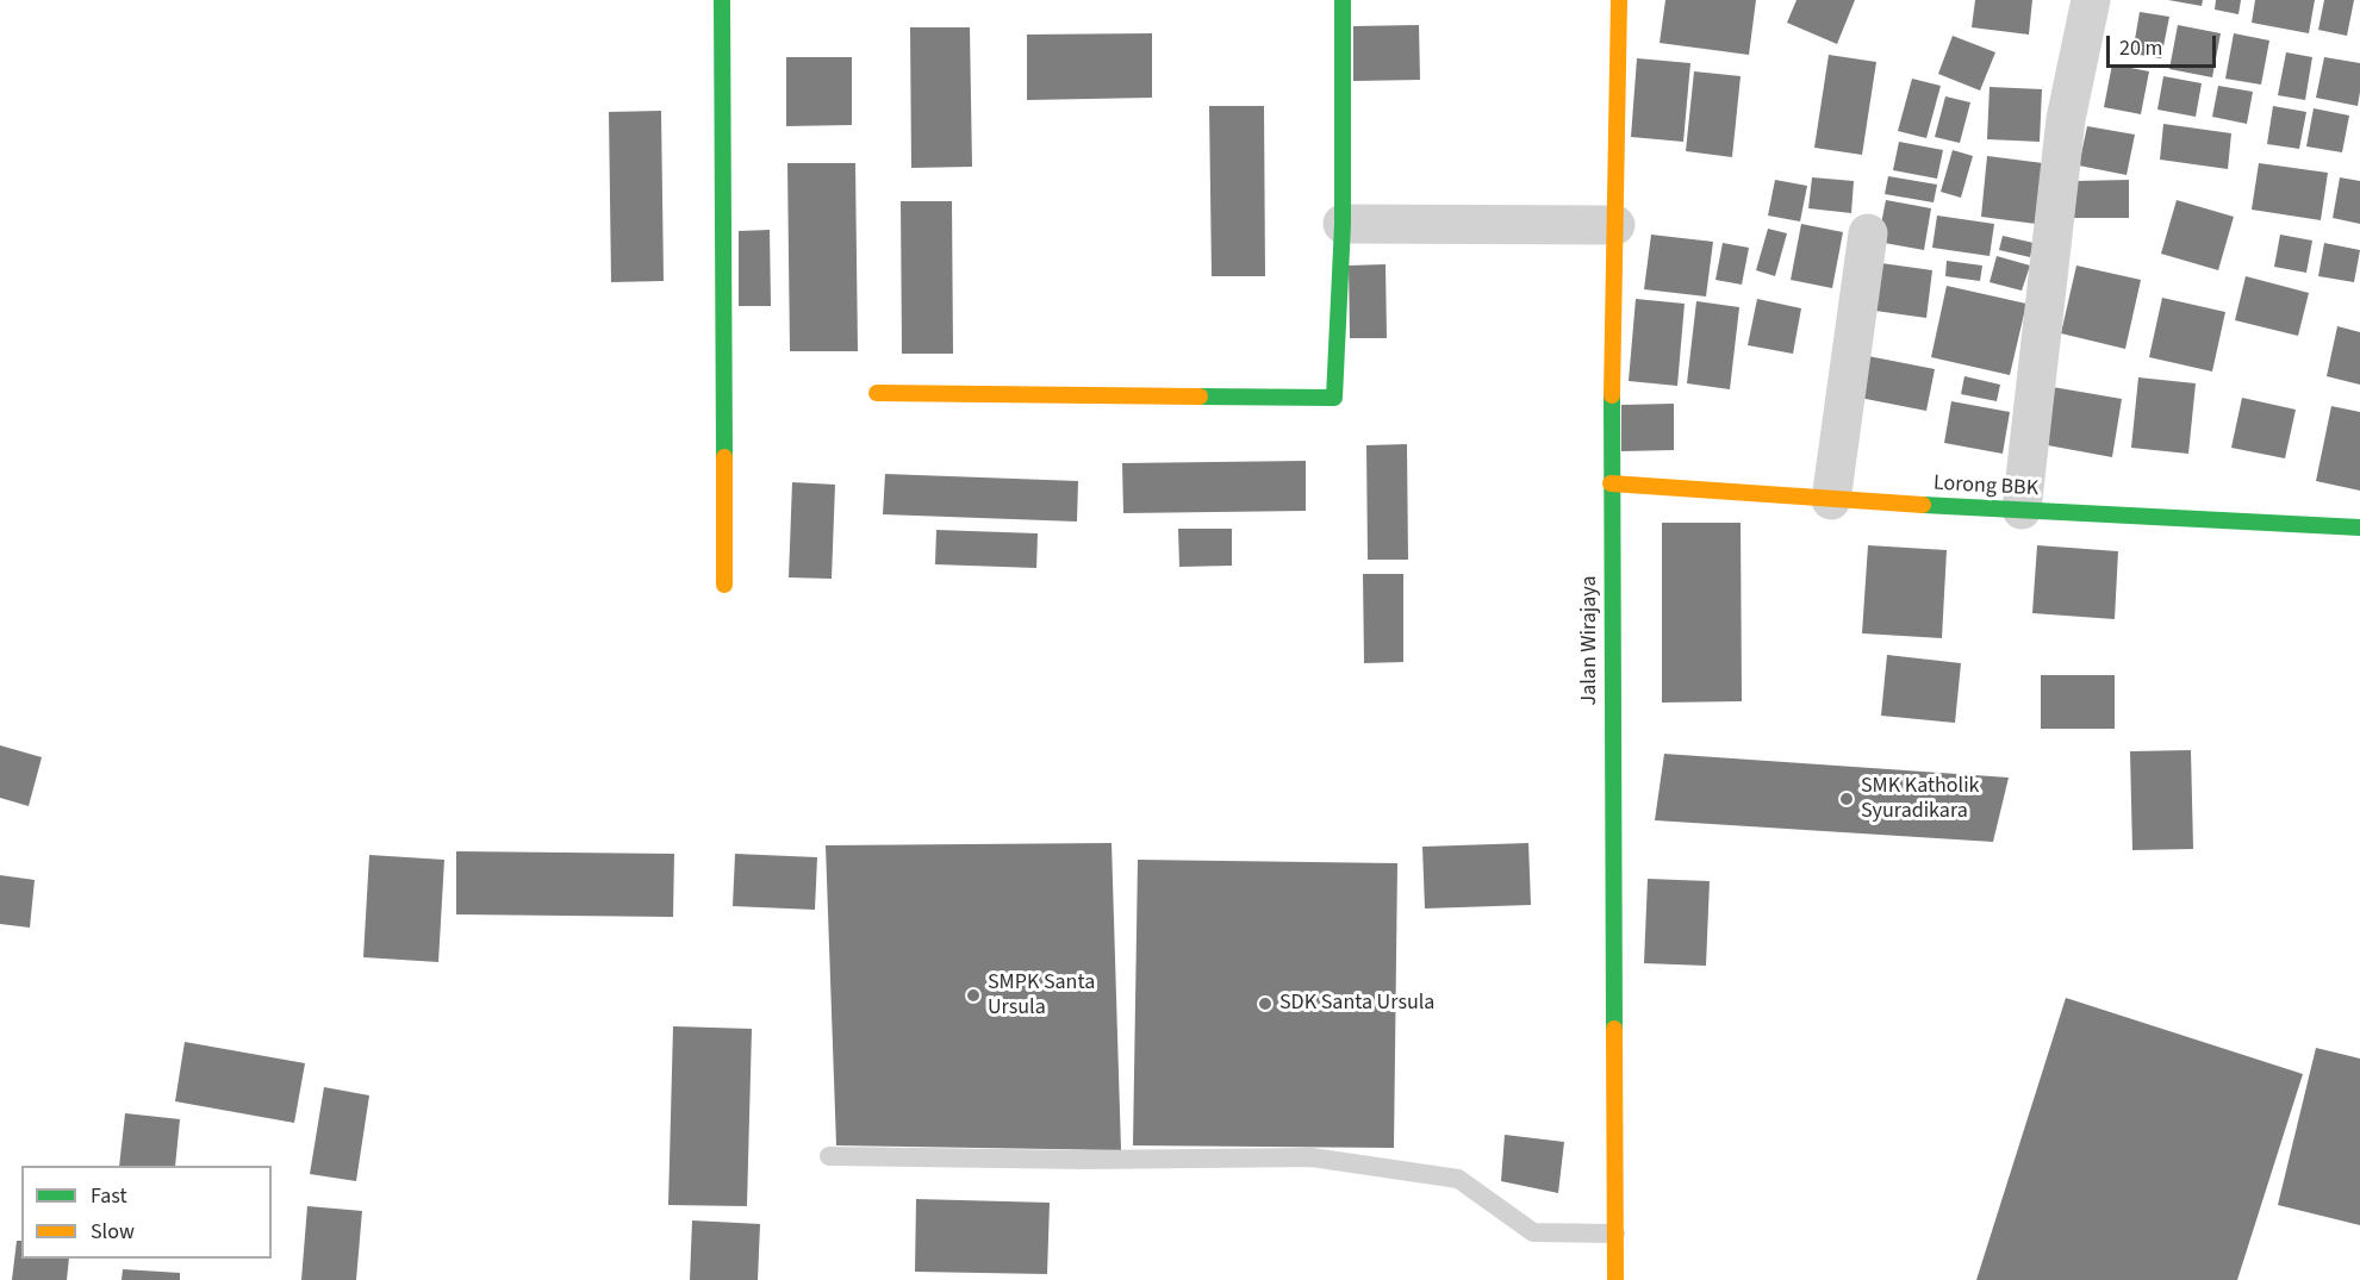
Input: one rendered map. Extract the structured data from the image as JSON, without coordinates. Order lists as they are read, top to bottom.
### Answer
{
  "streets": {
    "street": ["Lorong BBK", "Jalan Wirajaya"]
  },
  "crossings": [
    ["Lorong BBK", "Jalan Wirajaya"]
  ],
  "places": ["SMK Katholik Syuradikara", "SMPK Santa Ursula", "SDK Santa Ursula"],
  "legend": ["Fast", "Slow"],
  "scale_bar": "20 m"
}
